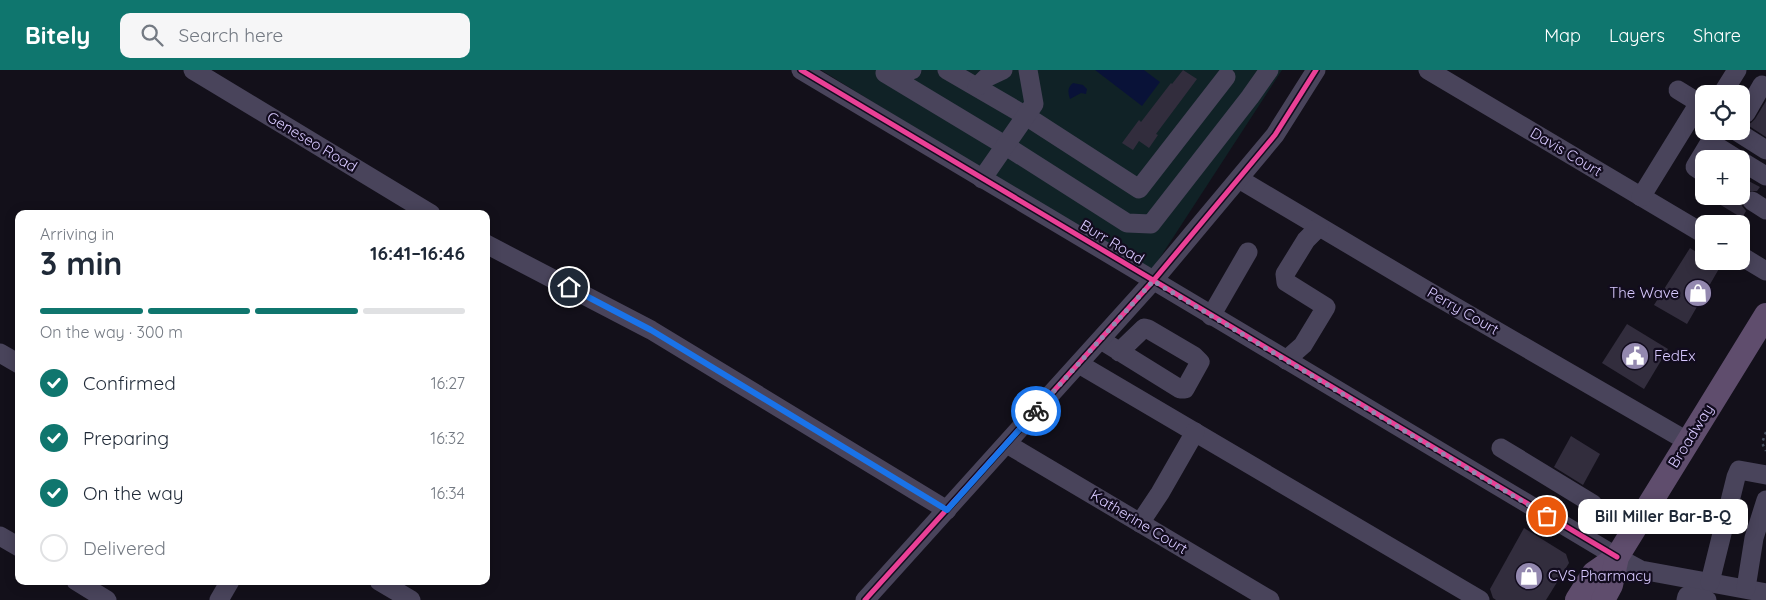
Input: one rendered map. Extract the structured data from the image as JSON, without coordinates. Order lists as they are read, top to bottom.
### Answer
{
  "streets": {
    "main road": ["Broadway"],
    "street": [
      "Geneseo Road",
      "Davis Court",
      "Burr Road",
      "Perry Court",
      "Katherine Court"
    ]
  },
  "crossings": [
    ["Burr Road", "Broadway"],
    ["Perry Court", "Broadway"]
  ],
  "places": {
    "shop": ["The Wave", "CVS Pharmacy"],
    "public building": ["FedEx"],
    "other": ["Bill Miller Bar-B-Q"]
  },
  "page": {
    "header": "Bitely",
    "search": "Search here",
    "nav": ["Map", "Layers", "Share"],
    "map_buttons": ["+", "−"],
    "heading": ["3 min", "Arriving in", "16:41–16:46"],
    "bar": "On the way · 300 m",
    "list": [
      ["Confirmed", "16:27"],
      ["Preparing", "16:32"],
      ["On the way", "16:34"],
      "Delivered"
    ],
    "bubble": "Bill Miller Bar-B-Q"
  }
}
